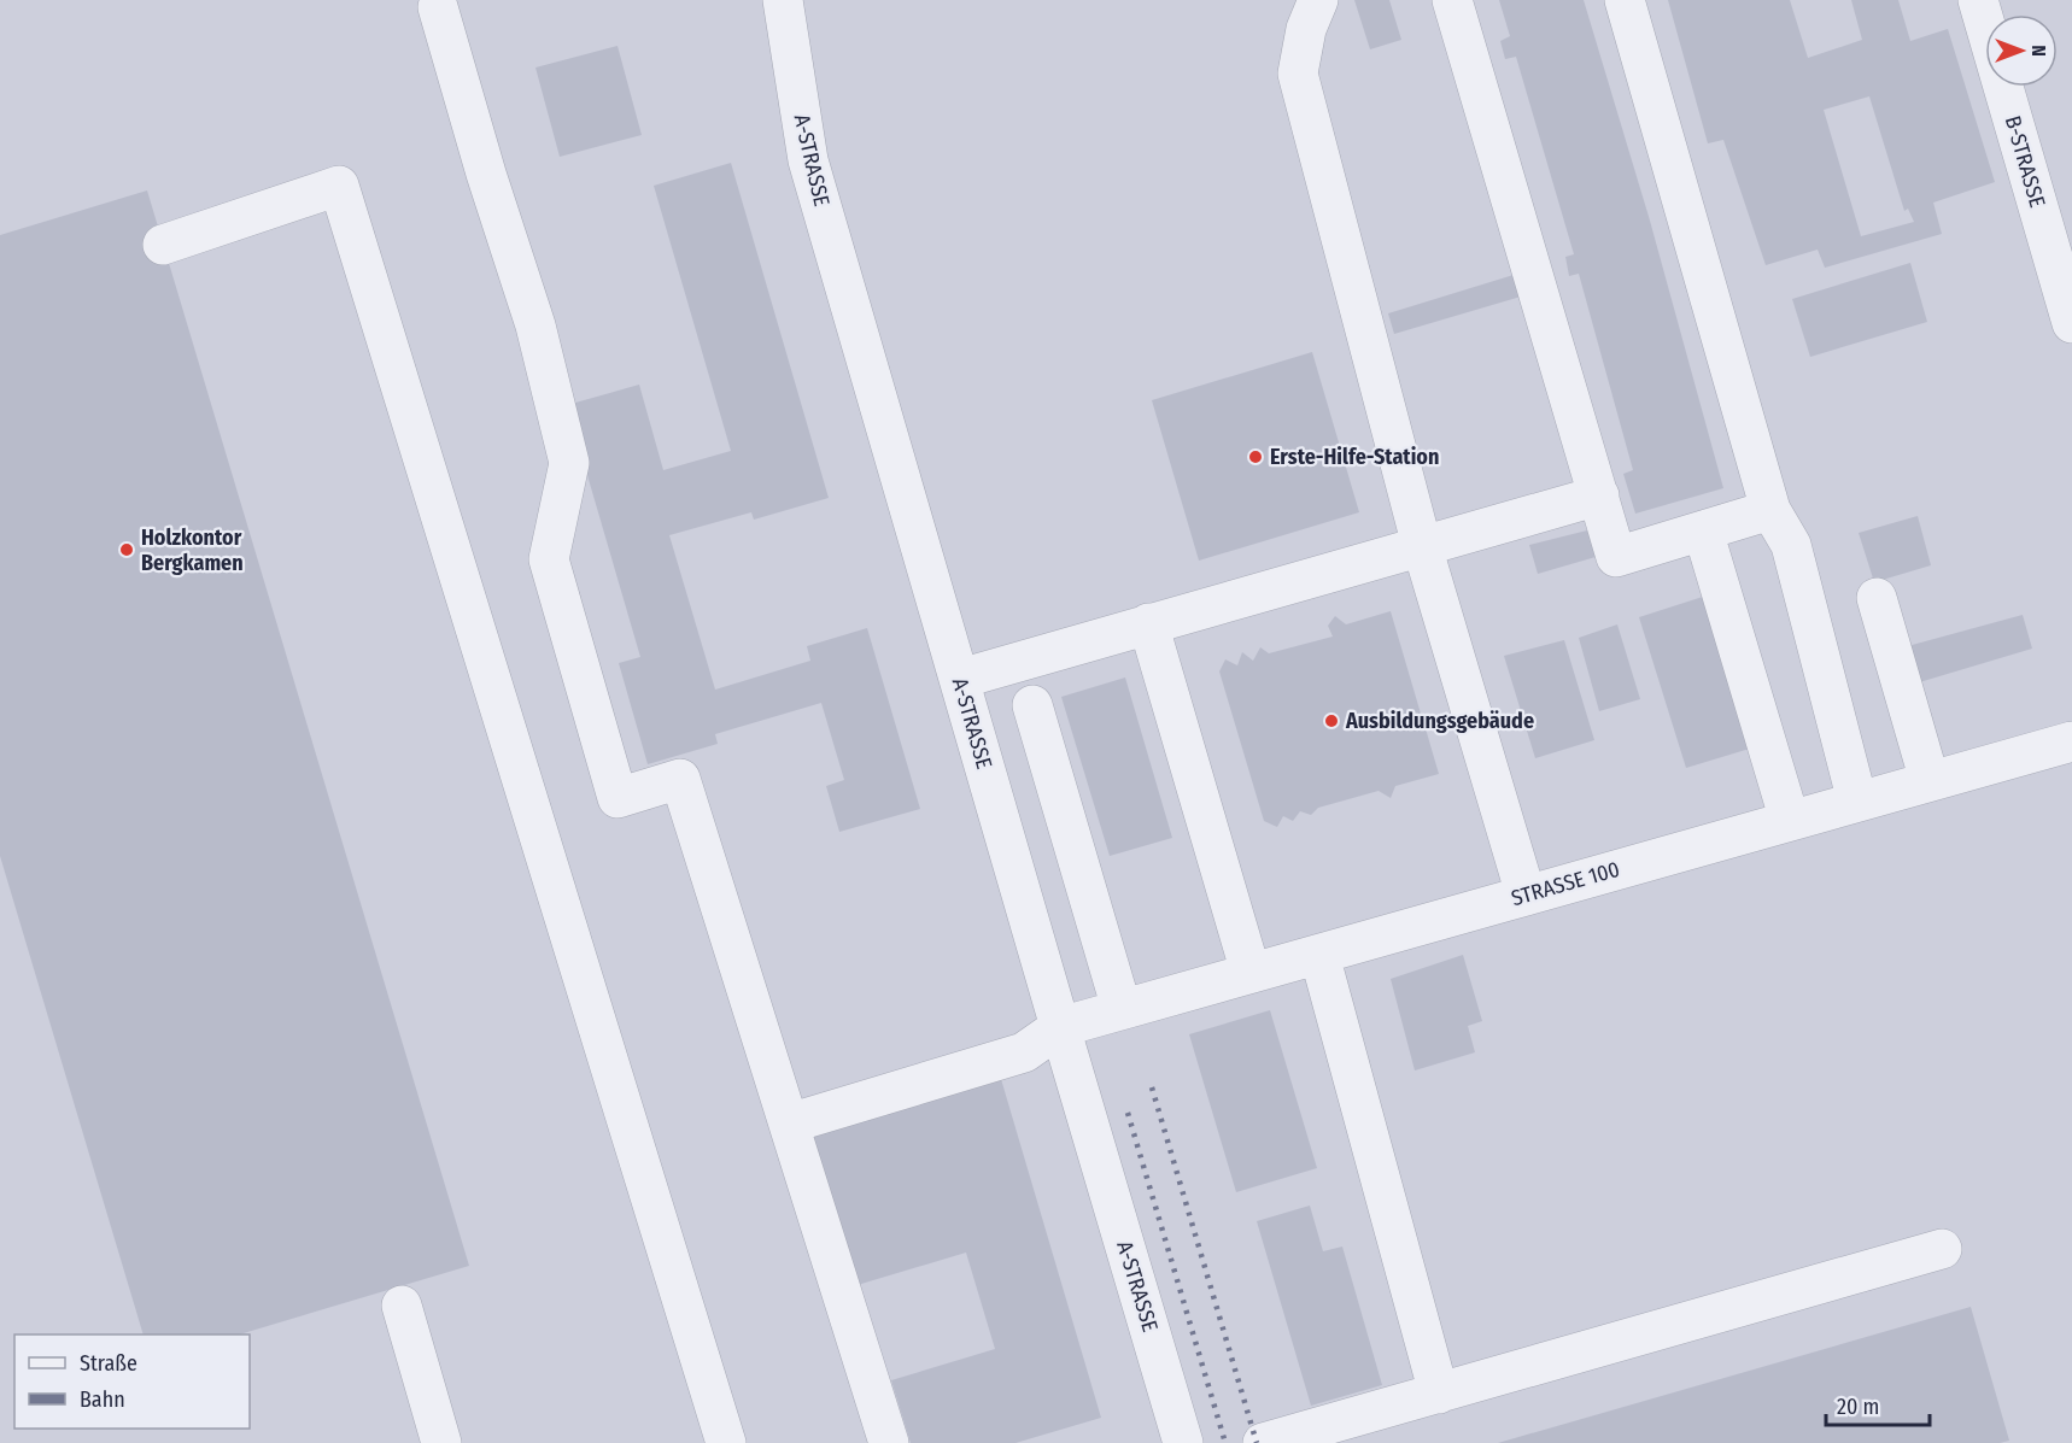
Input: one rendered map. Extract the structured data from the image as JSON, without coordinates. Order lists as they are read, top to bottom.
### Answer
{
  "streets": {
    "lane": ["A-STRASSE", "B-STRASSE", "STRASSE 100"]
  },
  "crossings": [
    ["A-STRASSE", "STRASSE 100"]
  ],
  "places": ["Erste-Hilfe-Station", "Holzkontor Bergkamen", "Ausbildungsgebäude"],
  "legend": ["Straße", "Bahn"],
  "scale_bar": "20 m",
  "north": "right"
}
